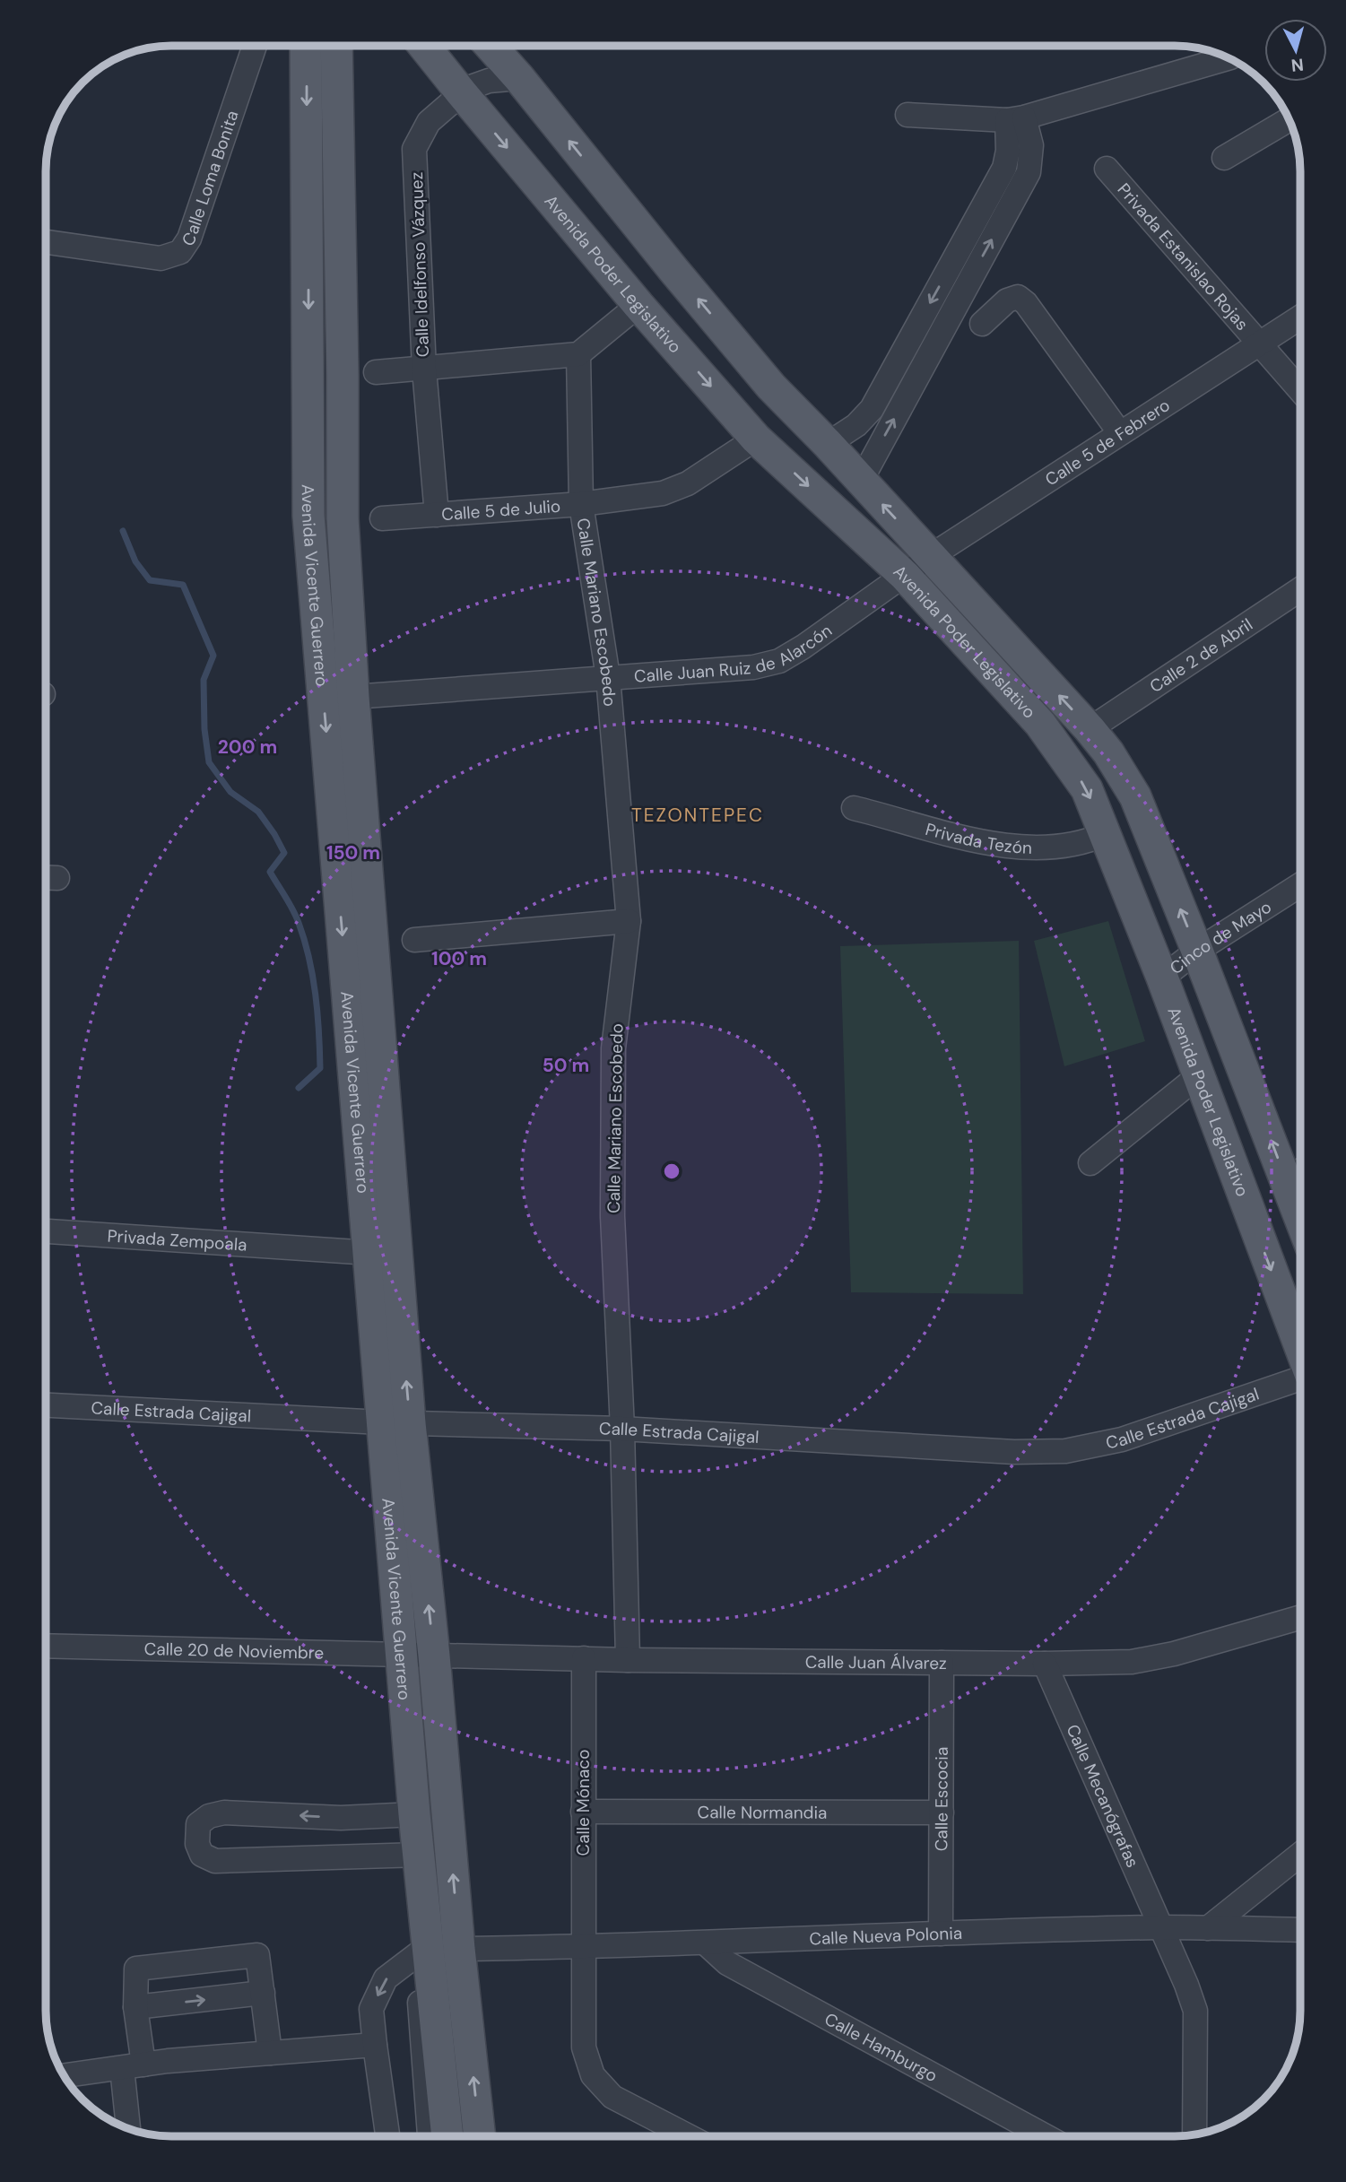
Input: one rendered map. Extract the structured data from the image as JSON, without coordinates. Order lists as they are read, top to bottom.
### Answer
{
  "streets": {
    "main road": ["Avenida Poder Legislativo", "Avenida Vicente Guerrero"],
    "street": [
      "Calle Loma Bonita",
      "Privada Estanislao Rojas",
      "Calle Idelfonso Vázquez",
      "Calle 5 de Febrero",
      "Calle 5 de Julio",
      "Calle Mariano Escobedo",
      "Calle Juan Ruiz de Alarcón",
      "Calle 2 de Abril",
      "Privada Tezón",
      "Cinco de Mayo",
      "Privada Zempoala",
      "Calle Estrada Cajigal",
      "Calle 20 de Noviembre",
      "Calle Juan Álvarez",
      "Calle Mecanógrafas",
      "Calle Escocia",
      "Calle Mónaco",
      "Calle Normandia",
      "Calle Nueva Polonia",
      "Calle Hamburgo"
    ]
  },
  "crossings": [
    ["Privada Estanislao Rojas", "Calle 5 de Febrero"],
    ["Calle Idelfonso Vázquez", "Avenida Poder Legislativo"],
    ["Calle Idelfonso Vázquez", "Calle 5 de Julio"],
    ["Avenida Poder Legislativo", "Calle 5 de Febrero"],
    ["Avenida Poder Legislativo", "Calle 5 de Julio"],
    ["Avenida Poder Legislativo", "Calle Juan Ruiz de Alarcón"],
    ["Avenida Poder Legislativo", "Calle 2 de Abril"],
    ["Avenida Poder Legislativo", "Privada Tezón"],
    ["Avenida Poder Legislativo", "Cinco de Mayo"],
    ["Calle 5 de Febrero", "Calle Juan Ruiz de Alarcón"],
    ["Calle 5 de Julio", "Calle Mariano Escobedo"],
    ["Avenida Vicente Guerrero", "Calle Juan Ruiz de Alarcón"],
    ["Avenida Vicente Guerrero", "Privada Zempoala"],
    ["Avenida Vicente Guerrero", "Calle Estrada Cajigal"],
    ["Avenida Vicente Guerrero", "Calle 20 de Noviembre"],
    ["Avenida Vicente Guerrero", "Calle Juan Álvarez"],
    ["Avenida Vicente Guerrero", "Calle Nueva Polonia"],
    ["Calle Mariano Escobedo", "Calle Juan Ruiz de Alarcón"],
    ["Calle Mariano Escobedo", "Calle Estrada Cajigal"],
    ["Calle Mariano Escobedo", "Calle Juan Álvarez"],
    ["Calle 20 de Noviembre", "Calle Juan Álvarez"],
    ["Calle Juan Álvarez", "Calle Mecanógrafas"],
    ["Calle Juan Álvarez", "Calle Escocia"],
    ["Calle Juan Álvarez", "Calle Mónaco"],
    ["Calle Mecanógrafas", "Calle Nueva Polonia"],
    ["Calle Escocia", "Calle Normandia"],
    ["Calle Escocia", "Calle Nueva Polonia"],
    ["Calle Mónaco", "Calle Normandia"],
    ["Calle Mónaco", "Calle Nueva Polonia"],
    ["Calle Nueva Polonia", "Calle Hamburgo"]
  ],
  "districts": ["TEZONTEPEC"],
  "north": "bottom",
  "rings": [
    "200 m",
    "150 m",
    "100 m",
    "50 m"
  ]
}
